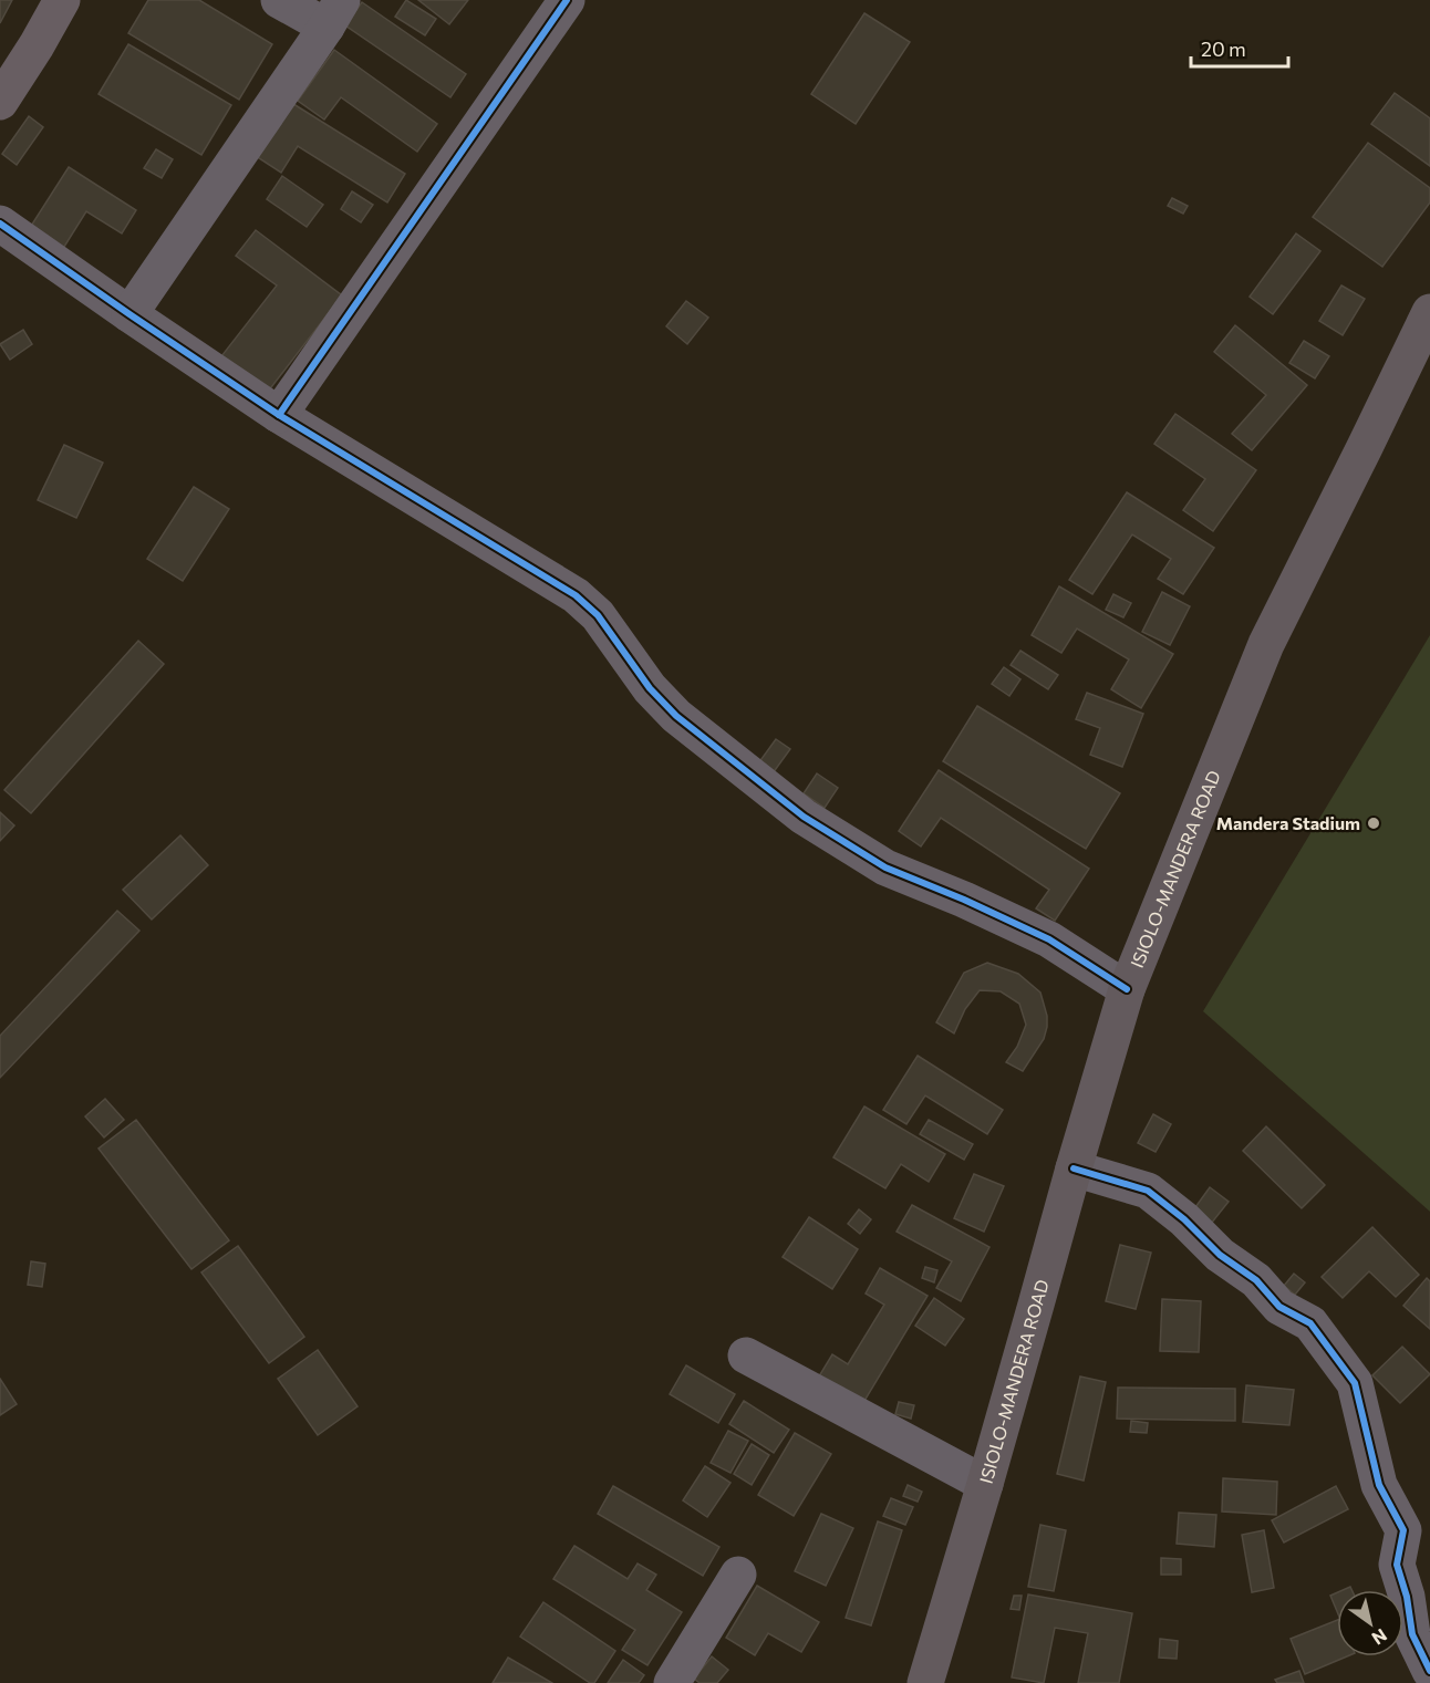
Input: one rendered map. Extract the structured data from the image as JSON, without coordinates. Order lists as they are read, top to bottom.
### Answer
{
  "streets": {
    "highway": ["ISIOLO-MANDERA ROAD"]
  },
  "places": ["Mandera Stadium"],
  "scale_bar": "20 m",
  "north": "bottom right"
}
